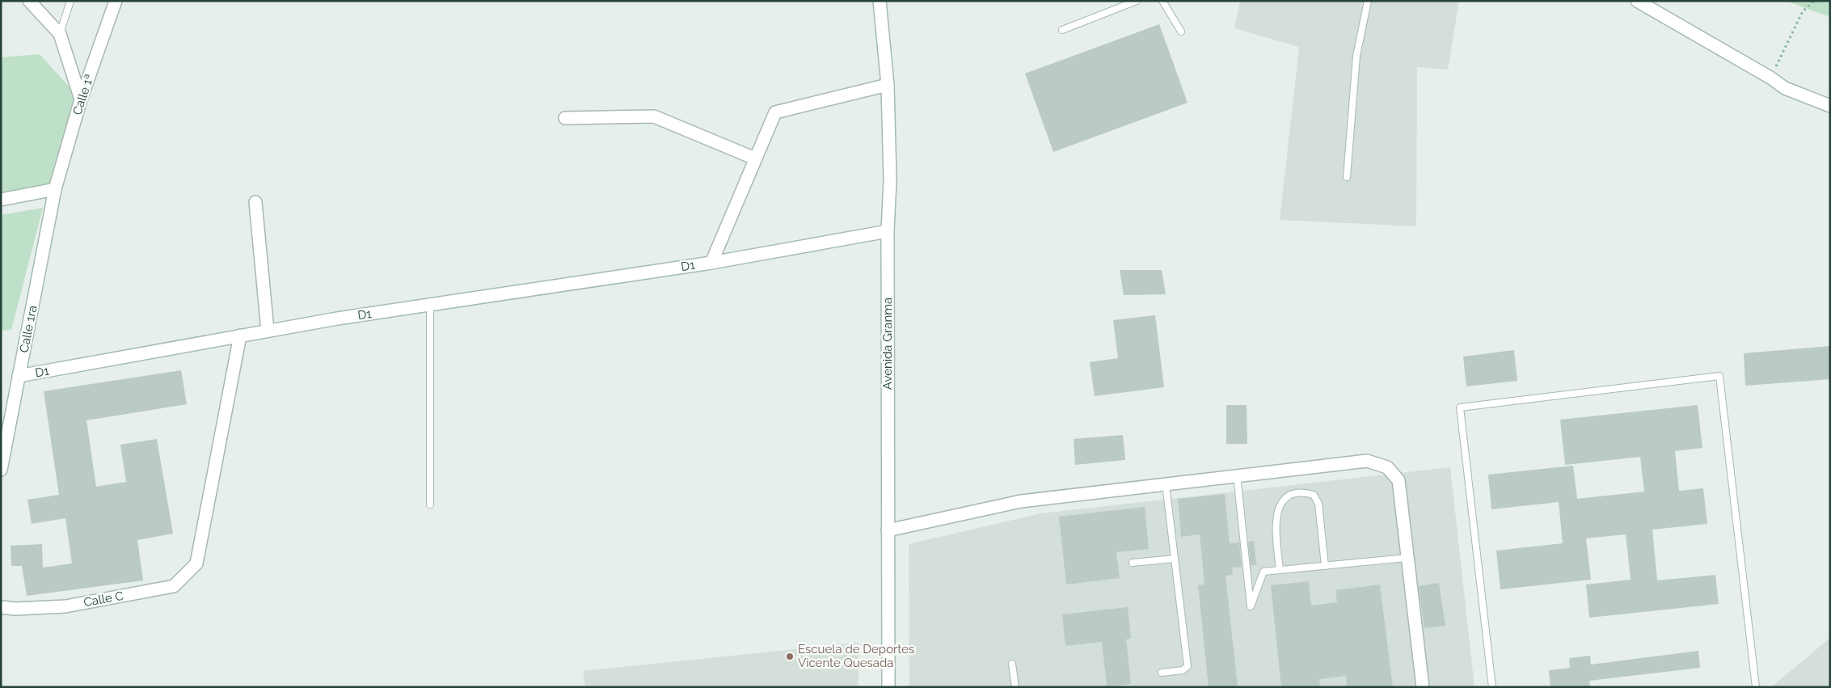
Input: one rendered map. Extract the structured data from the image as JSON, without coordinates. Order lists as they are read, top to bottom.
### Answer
{
  "streets": {
    "street": [
      "Calle 1ª",
      "D1",
      "Calle 1ra",
      "Avenida Granma",
      "Calle C"
    ]
  },
  "crossings": [
    ["Calle 1ª", "Calle 1ra"],
    ["D1", "Calle 1ra"],
    ["D1", "Avenida Granma"],
    ["D1", "Calle C"]
  ],
  "places": ["Escuela de Deportes Vicente Quesada"]
}
